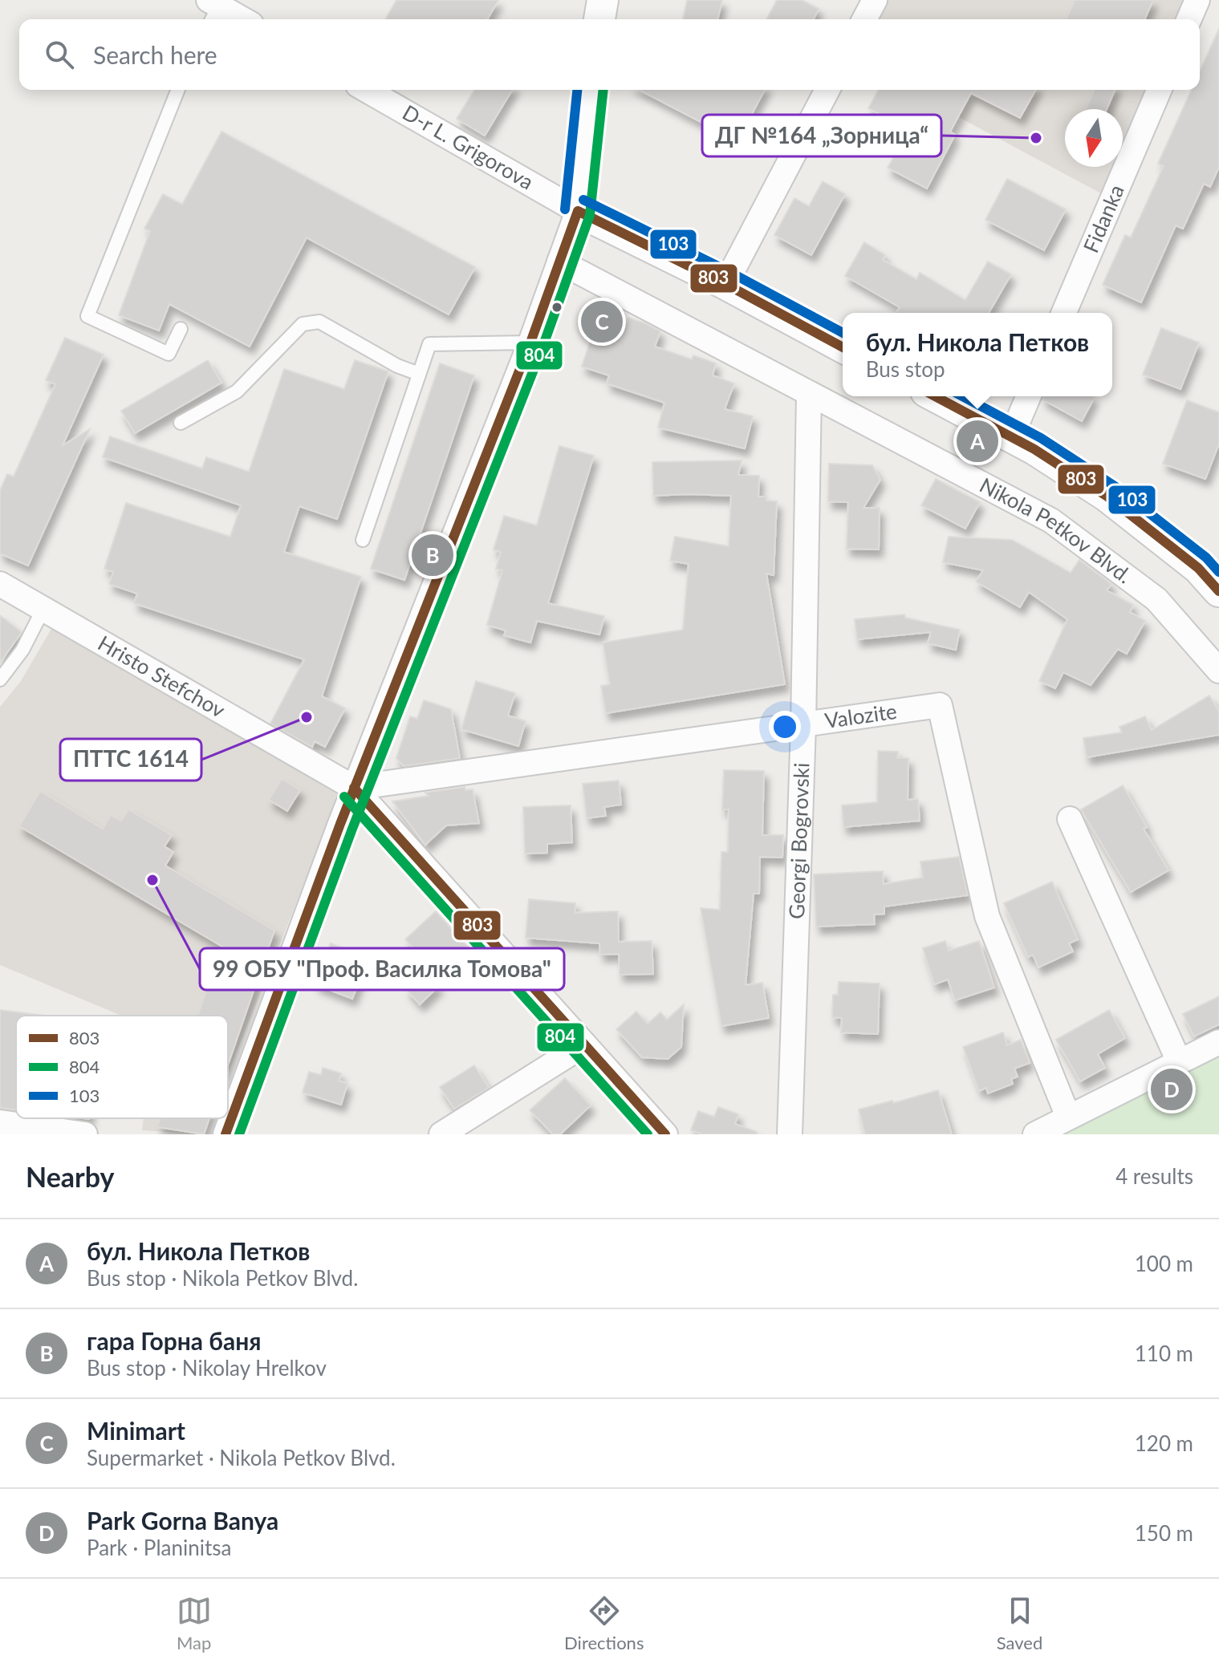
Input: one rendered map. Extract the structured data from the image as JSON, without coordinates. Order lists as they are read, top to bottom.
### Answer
{
  "streets": {
    "street": [
      "D-r L. Grigorova",
      "Fidanka",
      "Nikola Petkov Blvd.",
      "Hristo Stefchov",
      "Valozite",
      "Georgi Bogrovski"
    ]
  },
  "crossings": [
    ["Nikola Petkov Blvd.", "Georgi Bogrovski"],
    ["Hristo Stefchov", "Valozite"],
    ["Valozite", "Georgi Bogrovski"]
  ],
  "places": ["ДГ №164 „Зорница“", "ПТТС 1614", "99 ОБУ \"Проф. Василка Томова\""],
  "lines": ["transit line 804", "transit line 103", "transit line 803"],
  "legend": ["803", "804", "103"],
  "north": "bottom",
  "page": {
    "search": "Search here",
    "pins": [
      "C",
      "A",
      "B",
      "D"
    ],
    "popup": ["бул. Никола Петков", "Bus stop"],
    "heading": ["Nearby", "4 results"],
    "list": [
      {
        "mark": "A",
        "name": "бул. Никола Петков",
        "note": "Bus stop · Nikola Petkov Blvd.",
        "value": "100 m"
      },
      {
        "mark": "B",
        "name": "гара Горна баня",
        "note": "Bus stop · Nikolay Hrelkov",
        "value": "110 m"
      },
      {
        "mark": "C",
        "name": "Minimart",
        "note": "Supermarket · Nikola Petkov Blvd.",
        "value": "120 m"
      },
      {
        "mark": "D",
        "name": "Park Gorna Banya",
        "note": "Park · Planinitsa",
        "value": "150 m"
      }
    ],
    "nav": ["Map", "Directions", "Saved"]
  }
}
